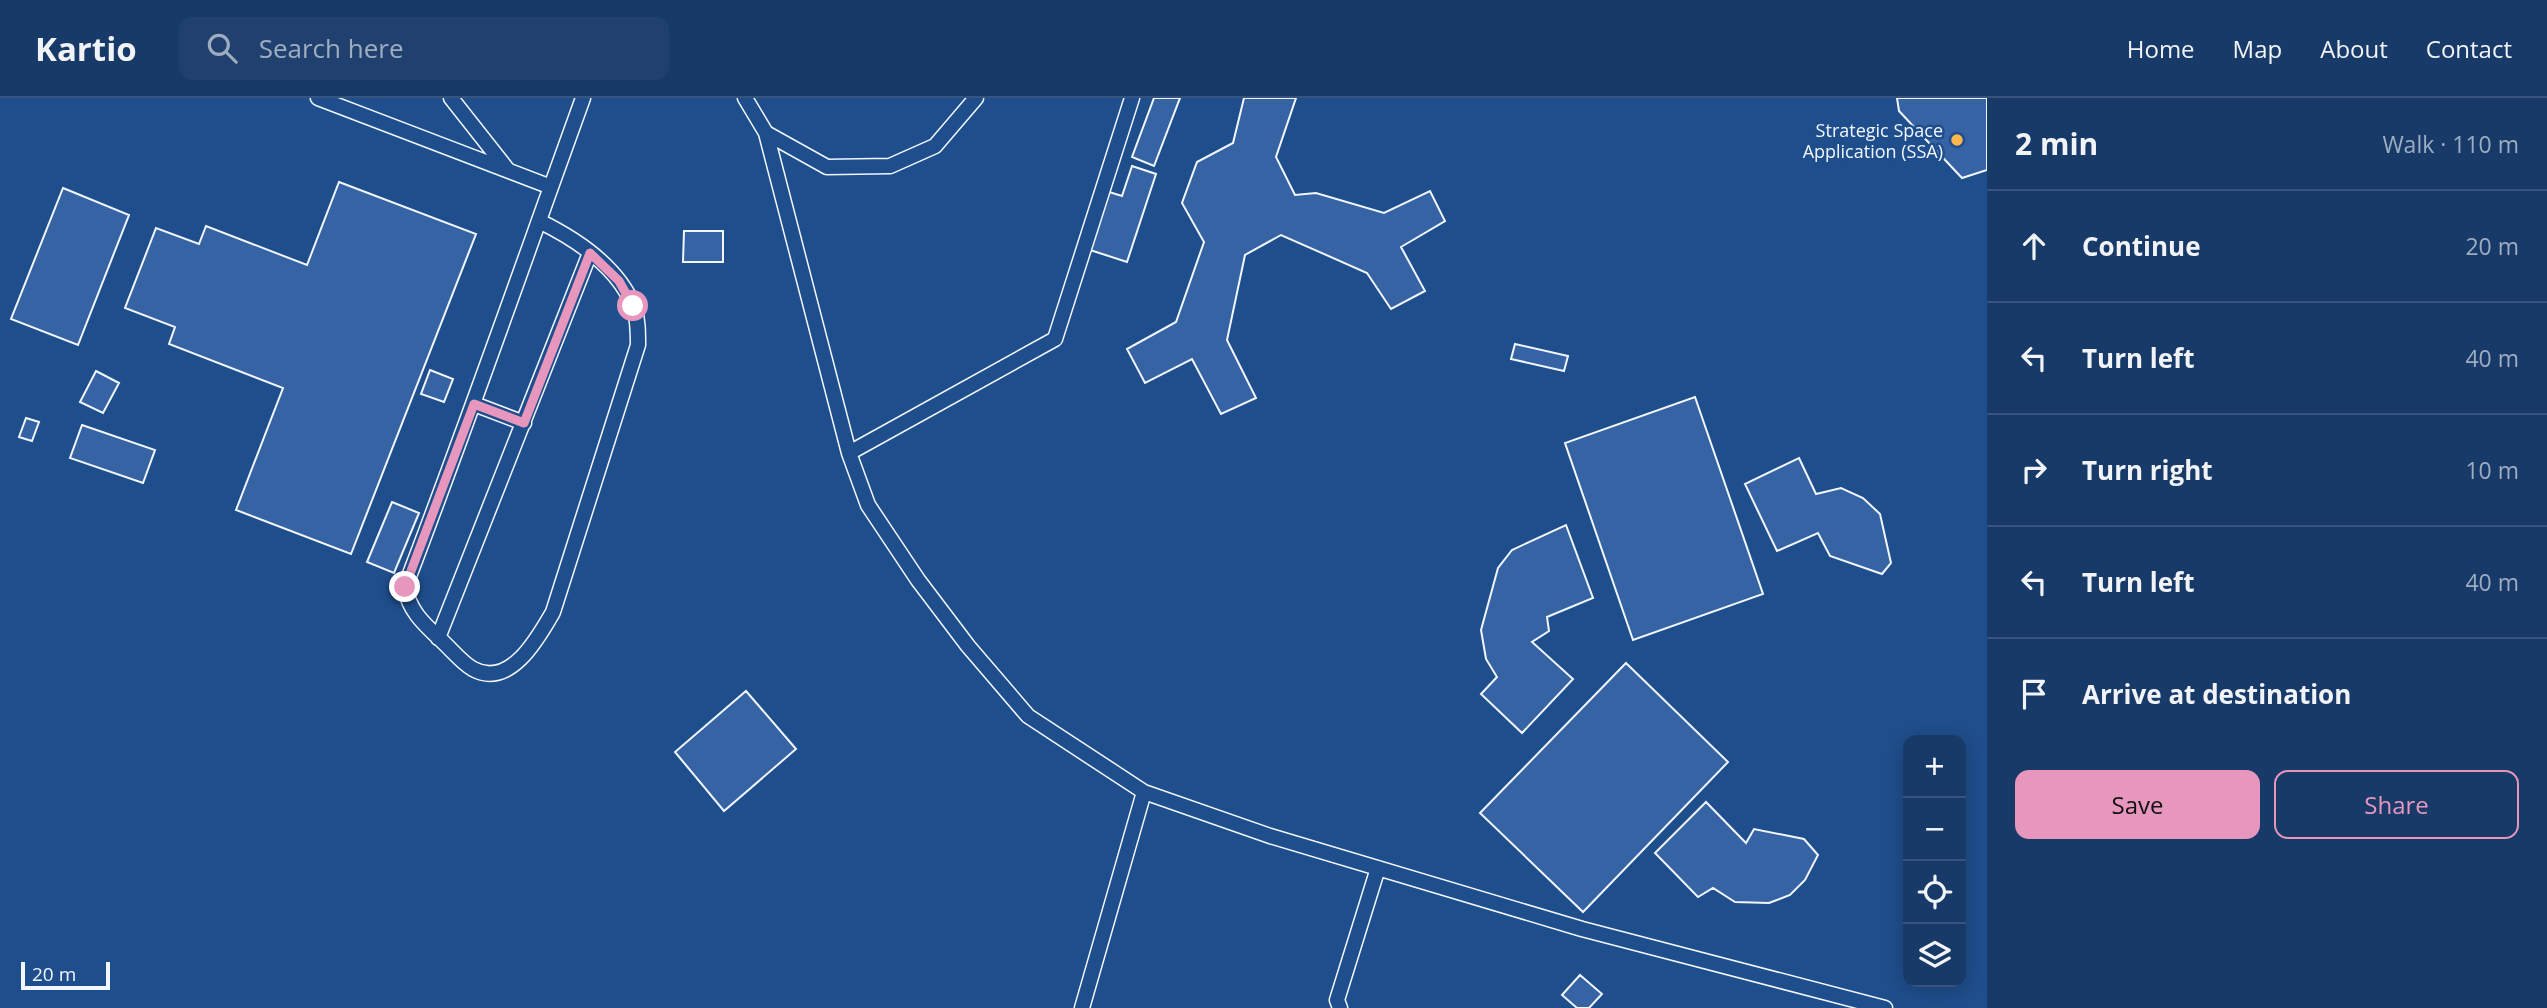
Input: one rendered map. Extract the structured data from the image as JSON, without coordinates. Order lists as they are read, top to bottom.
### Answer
{
  "places": ["Strategic Space Application (SSA)"],
  "scale_bar": "20 m",
  "page": {
    "header": "Kartio",
    "search": "Search here",
    "nav": [
      "Home",
      "Map",
      "About",
      "Contact"
    ],
    "heading": ["2 min", "Walk · 110 m"],
    "list": [
      ["Continue", "20 m"],
      ["Turn left", "40 m"],
      ["Turn right", "10 m"],
      ["Turn left", "40 m"],
      "Arrive at destination"
    ],
    "map_buttons": ["+", "−"],
    "buttons": ["Save", "Share"],
    "scale": "20 m"
  }
}
